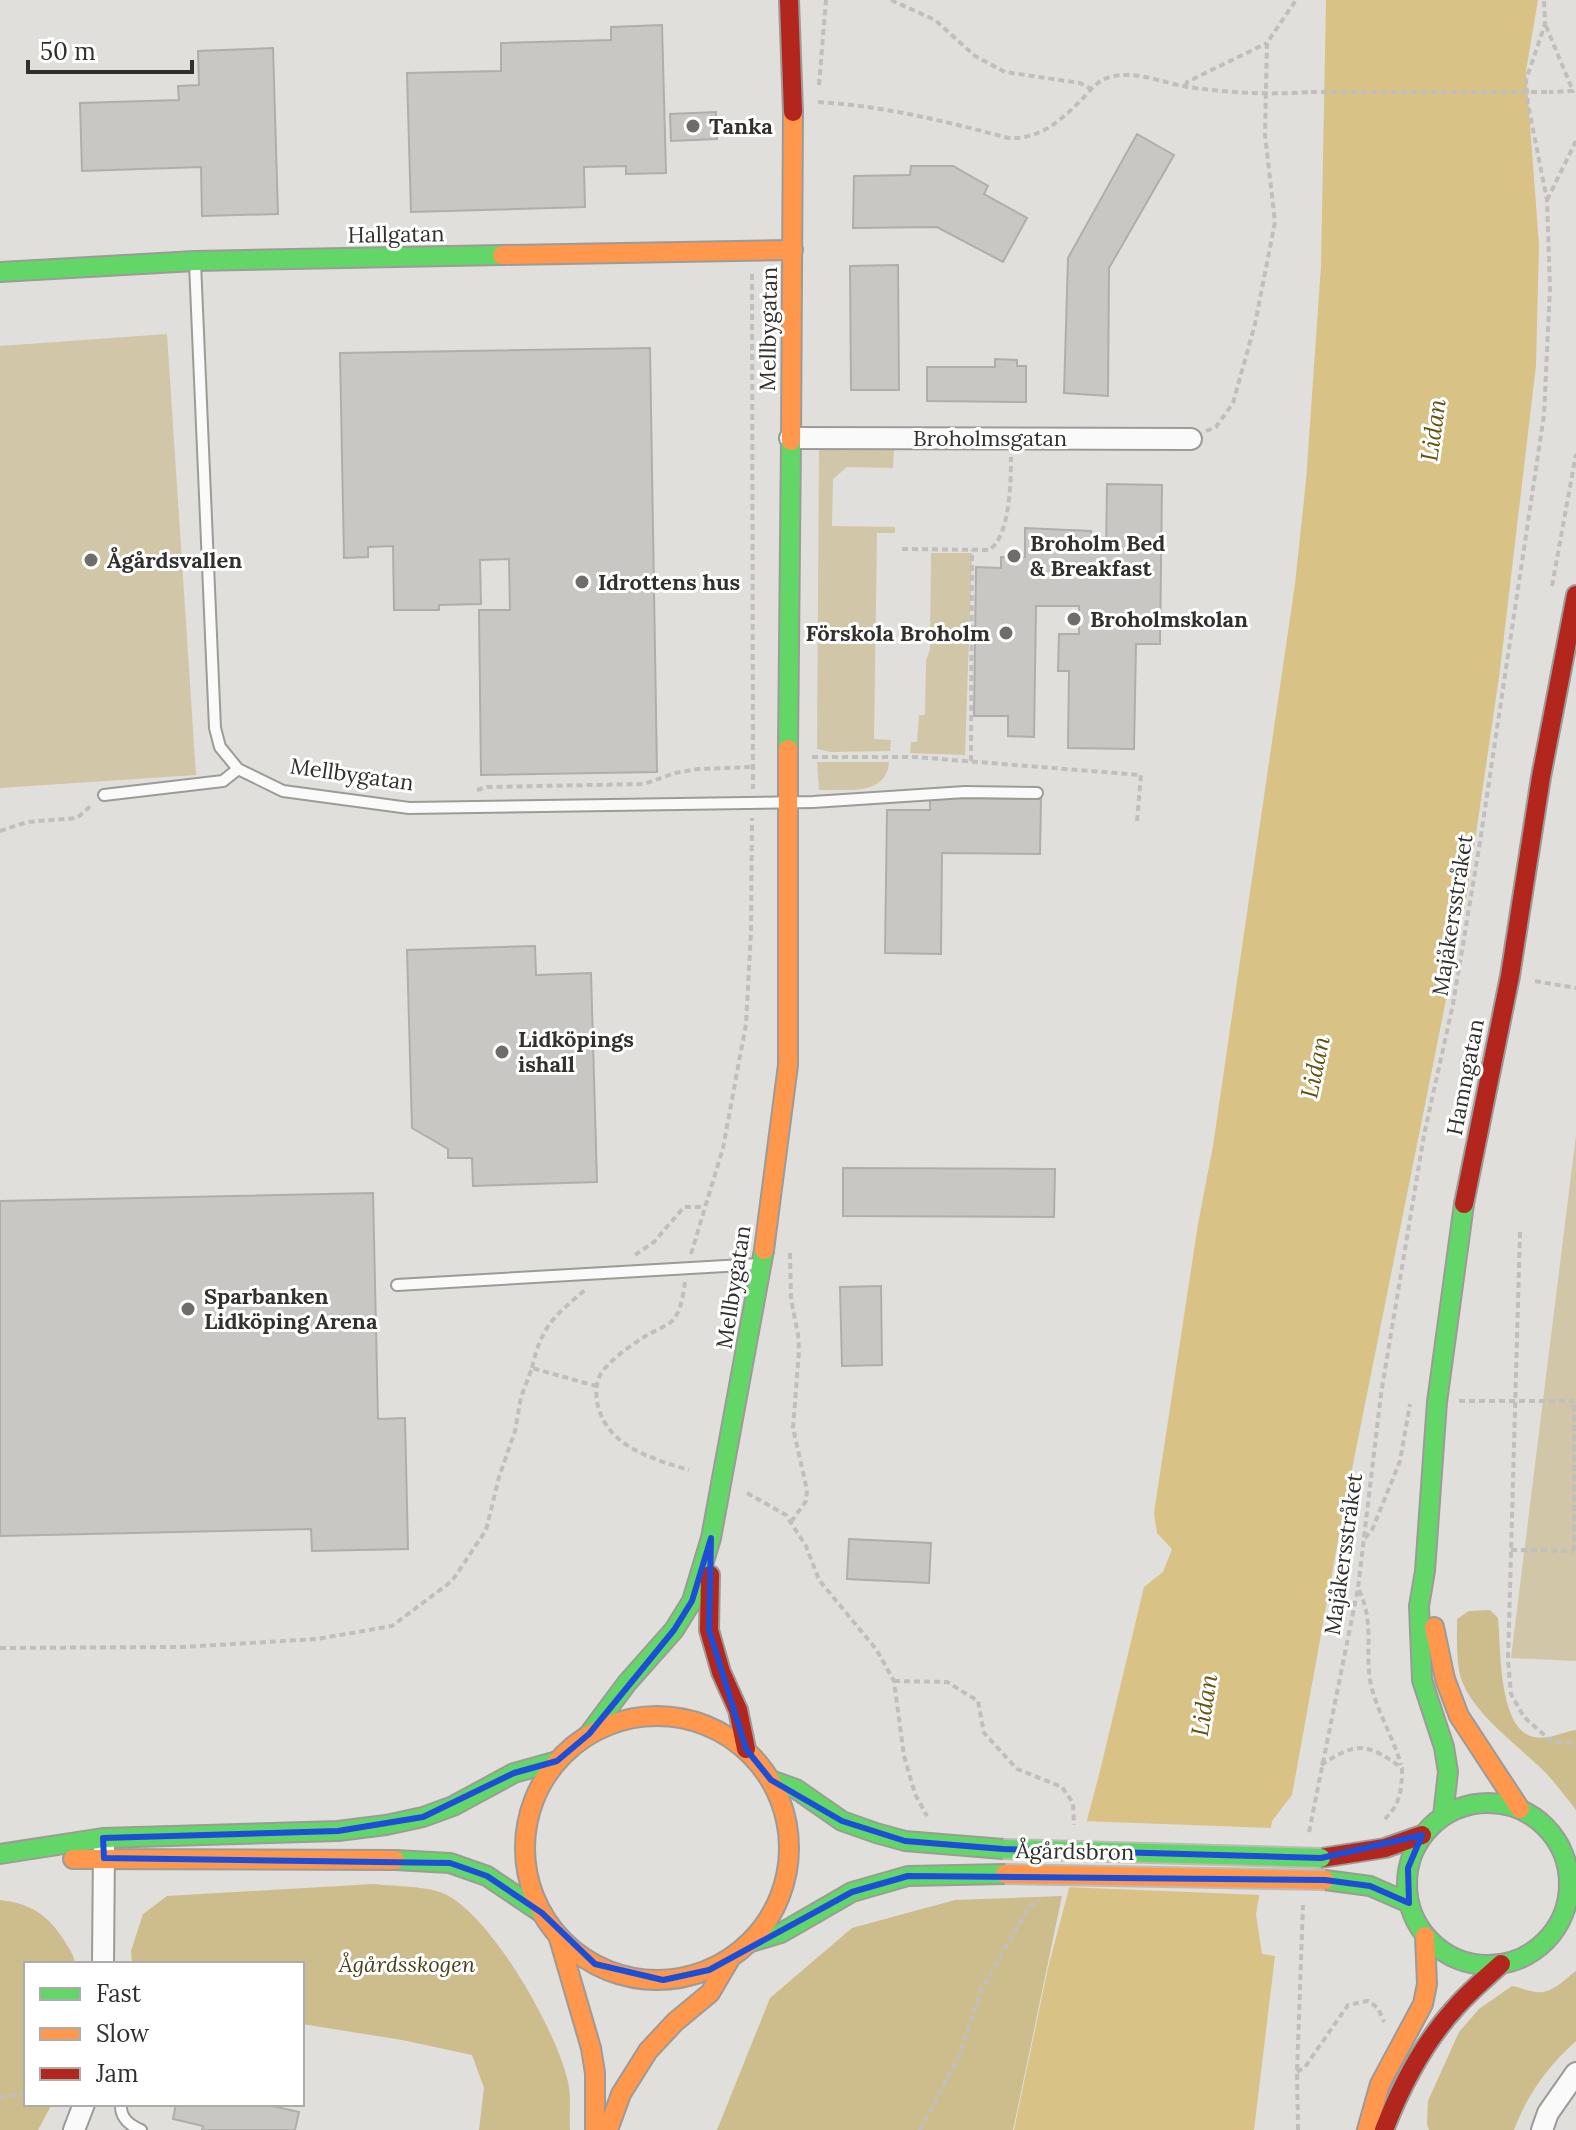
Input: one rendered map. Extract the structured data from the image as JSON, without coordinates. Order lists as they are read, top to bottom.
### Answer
{
  "streets": {
    "main road": [
      "Hallgatan",
      "Mellbygatan",
      "Hamngatan",
      "Ågårdsbron"
    ],
    "street": ["Broholmsgatan"],
    "path": ["Majåkersstråket"]
  },
  "crossings": [
    ["Hallgatan", "Mellbygatan"],
    ["Mellbygatan", "Broholmsgatan"],
    ["Mellbygatan", "Ågårdsbron"]
  ],
  "water": ["Lidan"],
  "parks": ["Ågårdsskogen"],
  "places": [
    "Tanka",
    "Broholm Bed & Breakfast",
    "Ågårdsvallen",
    "Idrottens hus",
    "Broholmskolan",
    "Förskola Broholm",
    "Lidköpings ishall",
    "Sparbanken Lidköping Arena"
  ],
  "legend": ["Fast", "Slow", "Jam"],
  "scale_bar": "50 m"
}
